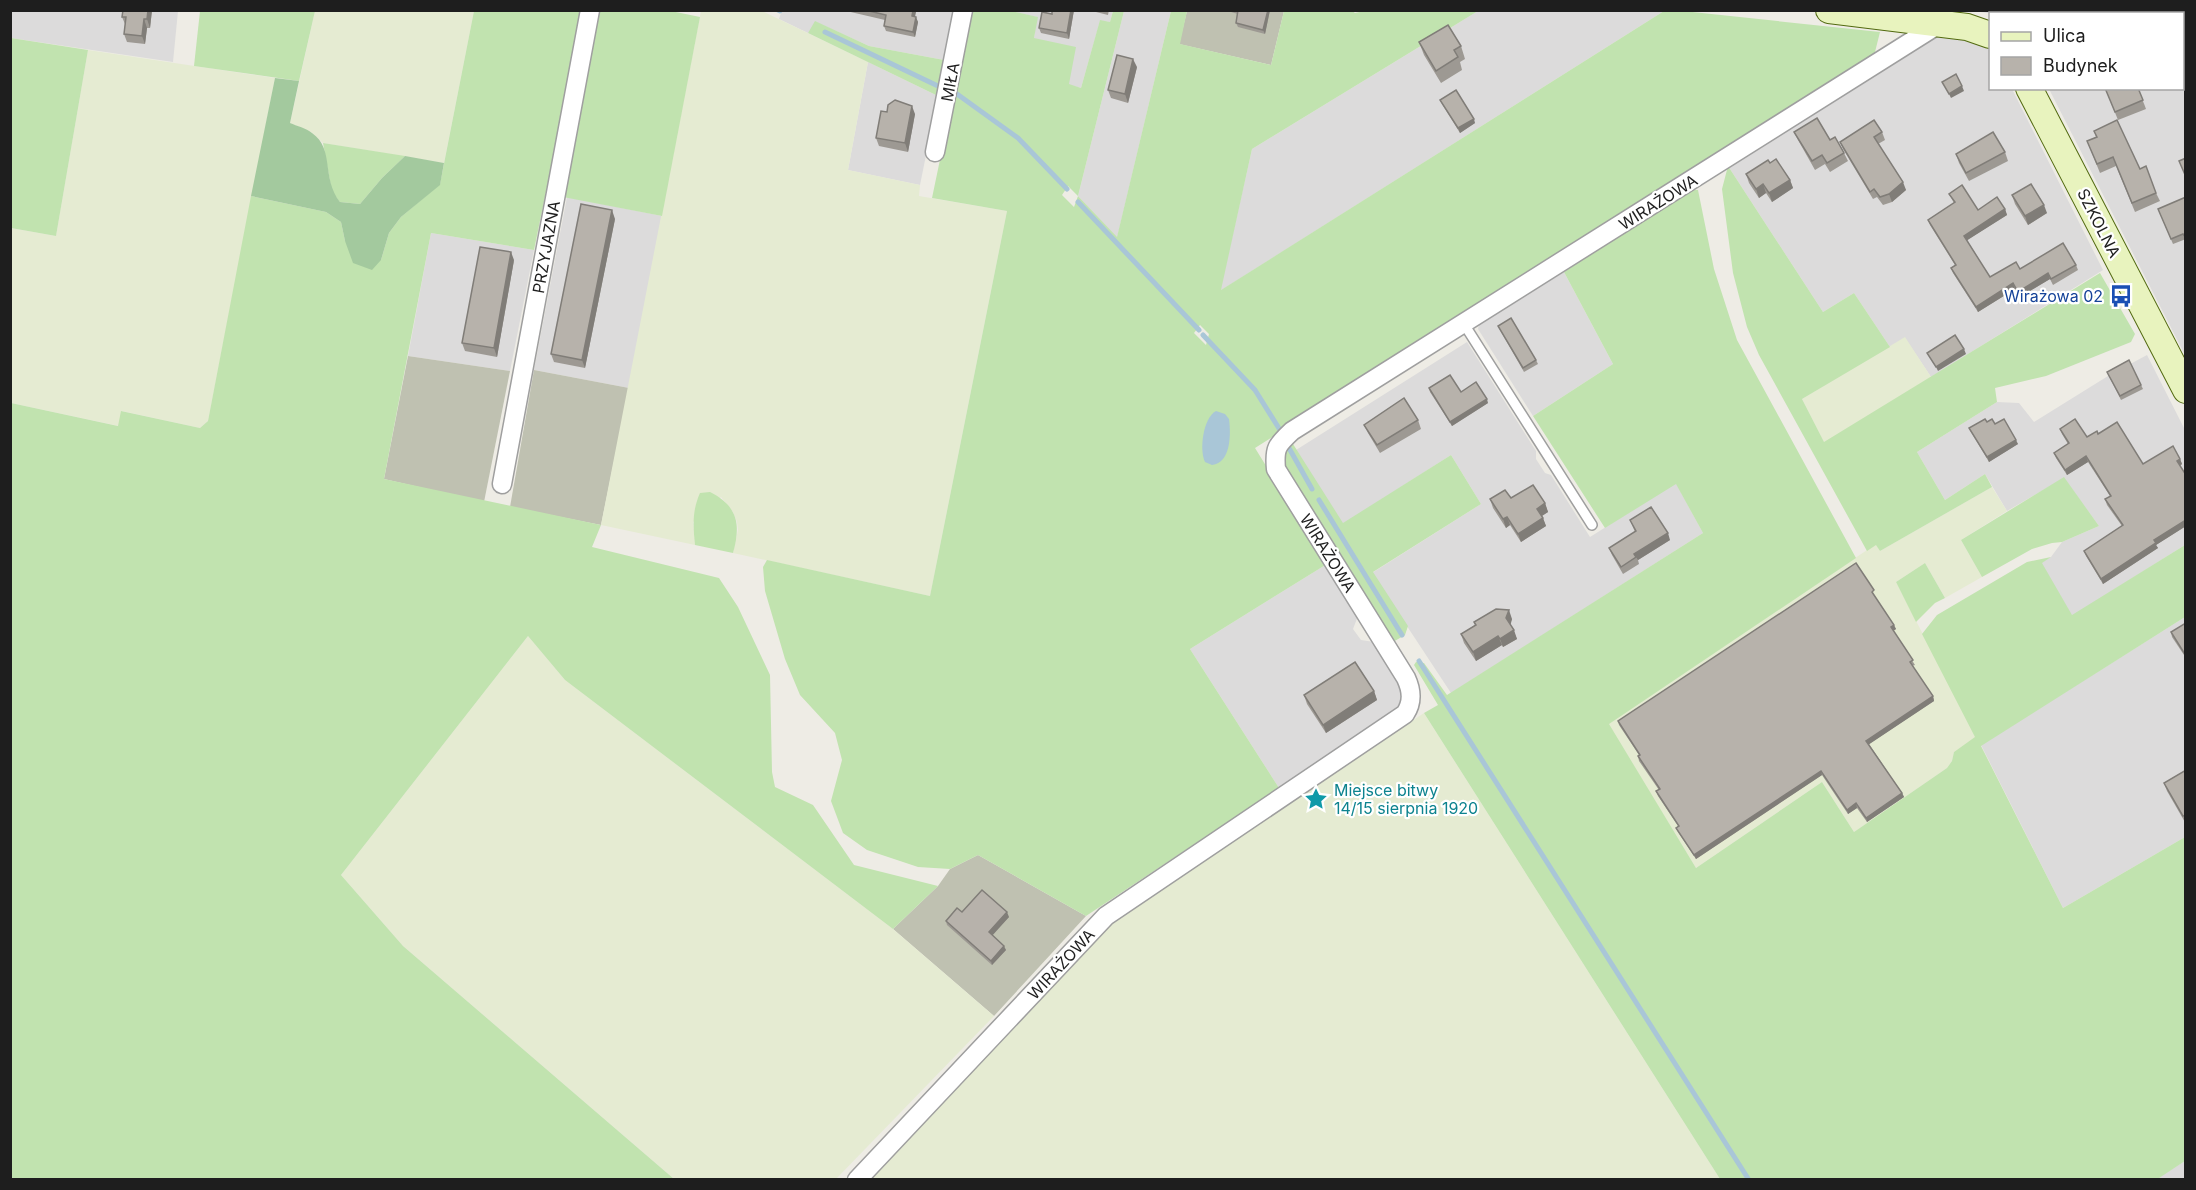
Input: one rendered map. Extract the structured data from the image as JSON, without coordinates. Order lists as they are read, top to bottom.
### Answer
{
  "streets": {
    "street": [
      "MIŁA",
      "WIRAŻOWA",
      "SZKOLNA",
      "PRZYJAZNA"
    ]
  },
  "places": {
    "bus stop": ["Wirażowa 02"],
    "place": ["Miejsce bitwy 14/15 sierpnia 1920"]
  },
  "legend": ["Ulica", "Budynek"]
}
